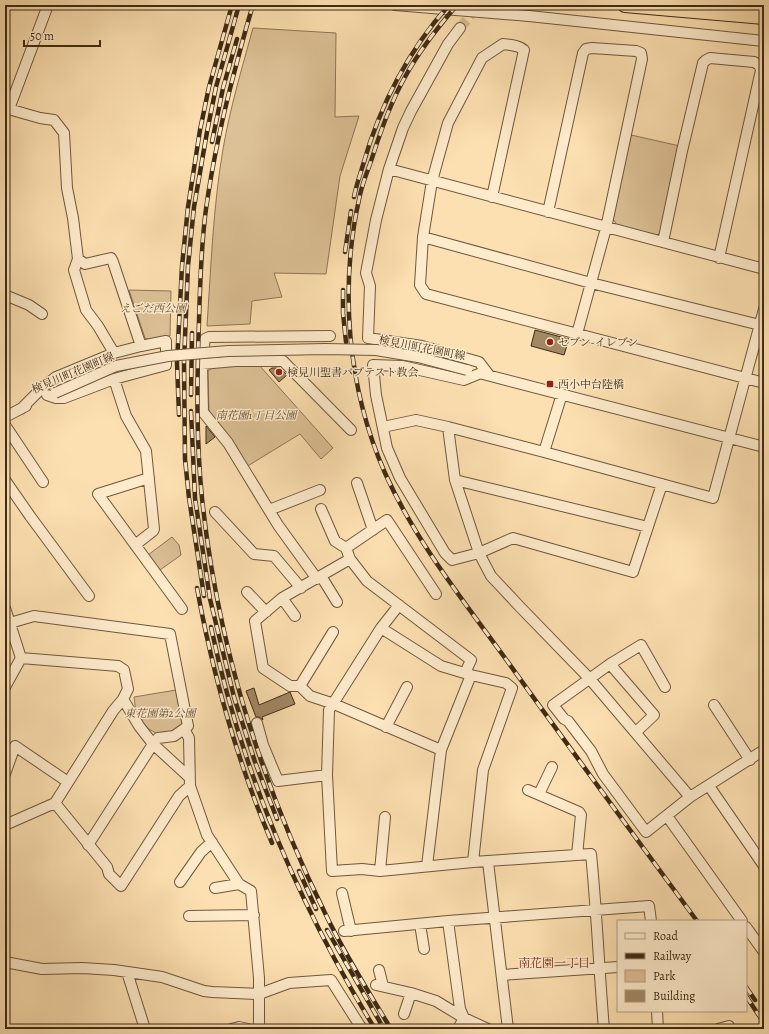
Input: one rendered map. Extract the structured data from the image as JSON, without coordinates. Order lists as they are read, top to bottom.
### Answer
{
  "streets": {
    "street": ["検見川町花園町線"]
  },
  "districts": ["南花園一丁目"],
  "parks": ["えごだ西公園", "南花園1丁目公園", "東花園第2公園"],
  "places": {
    "other": ["セブン-イレブン", "検見川聖書バプテスト教会"],
    "transit": ["西小中台陸橋"]
  },
  "legend": [
    "Road",
    "Railway",
    "Park",
    "Building"
  ],
  "scale_bar": "50 m"
}
